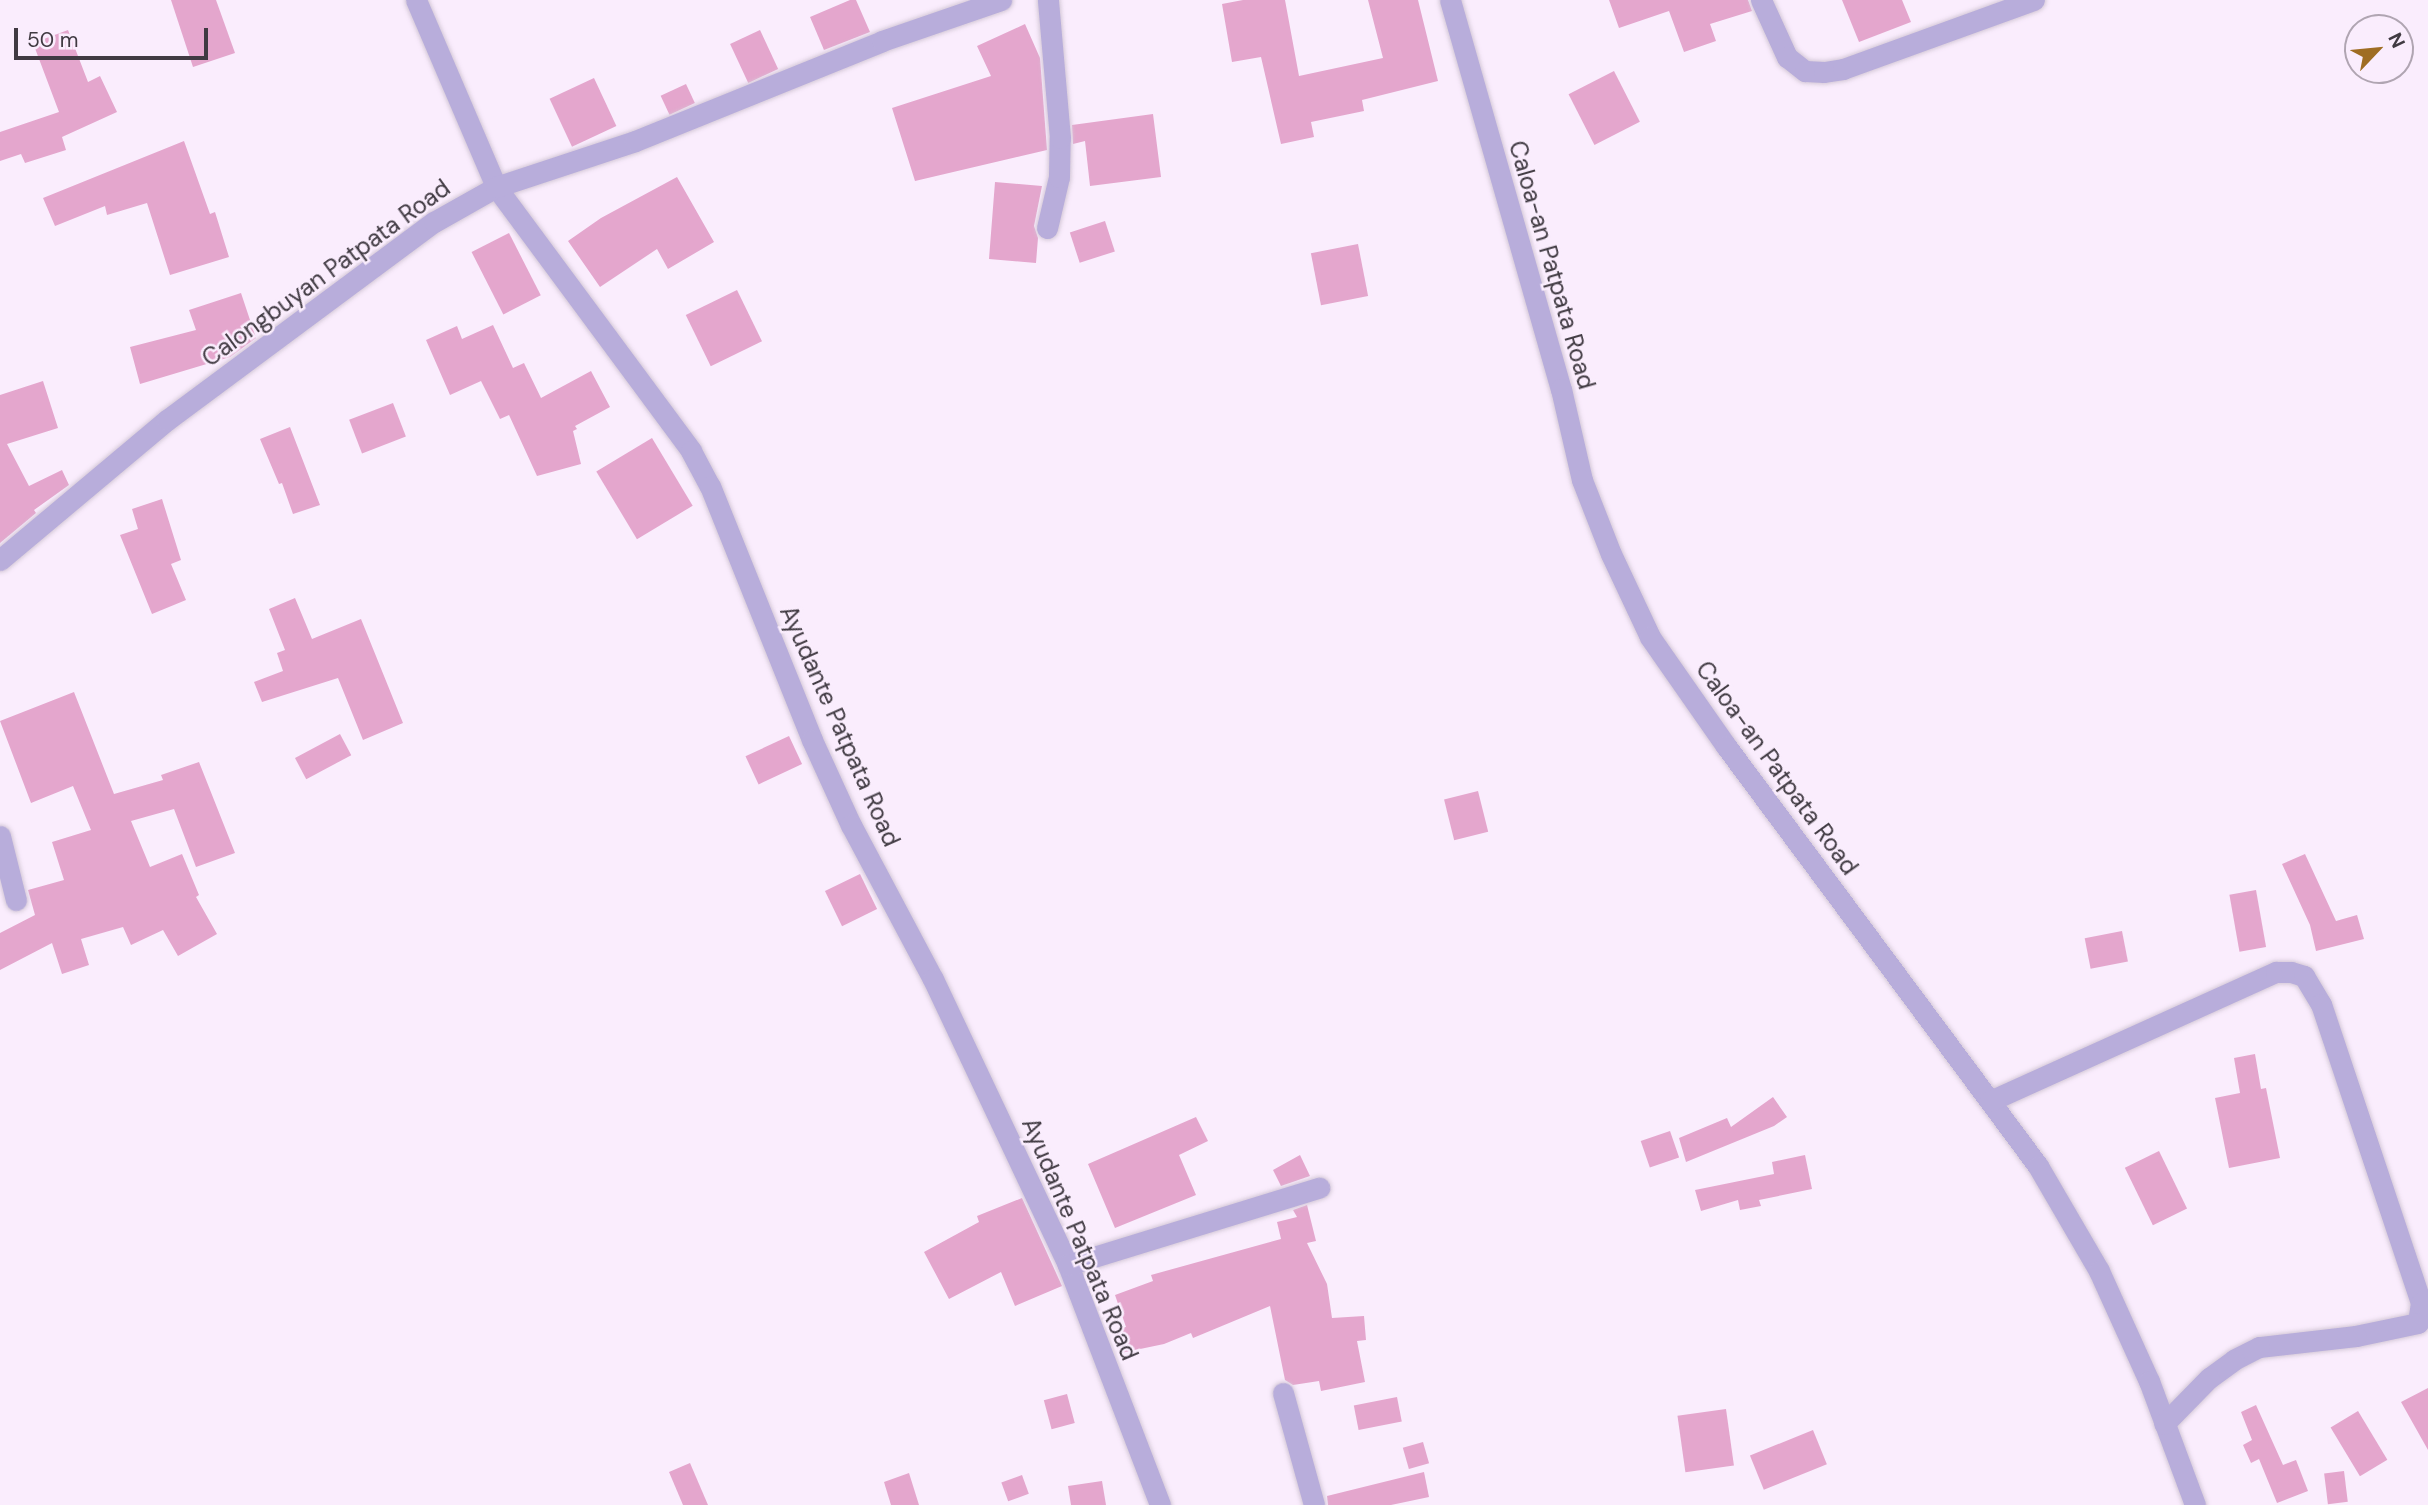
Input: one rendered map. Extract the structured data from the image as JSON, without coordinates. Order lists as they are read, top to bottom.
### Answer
{
  "streets": {
    "street": ["Caloa-an Patpata Road", "Calongbuyan Patpata Road", "Ayudante Patpata Road"]
  },
  "crossings": [
    ["Calongbuyan Patpata Road", "Ayudante Patpata Road"]
  ],
  "scale_bar": "50 m",
  "north": "top right"
}
